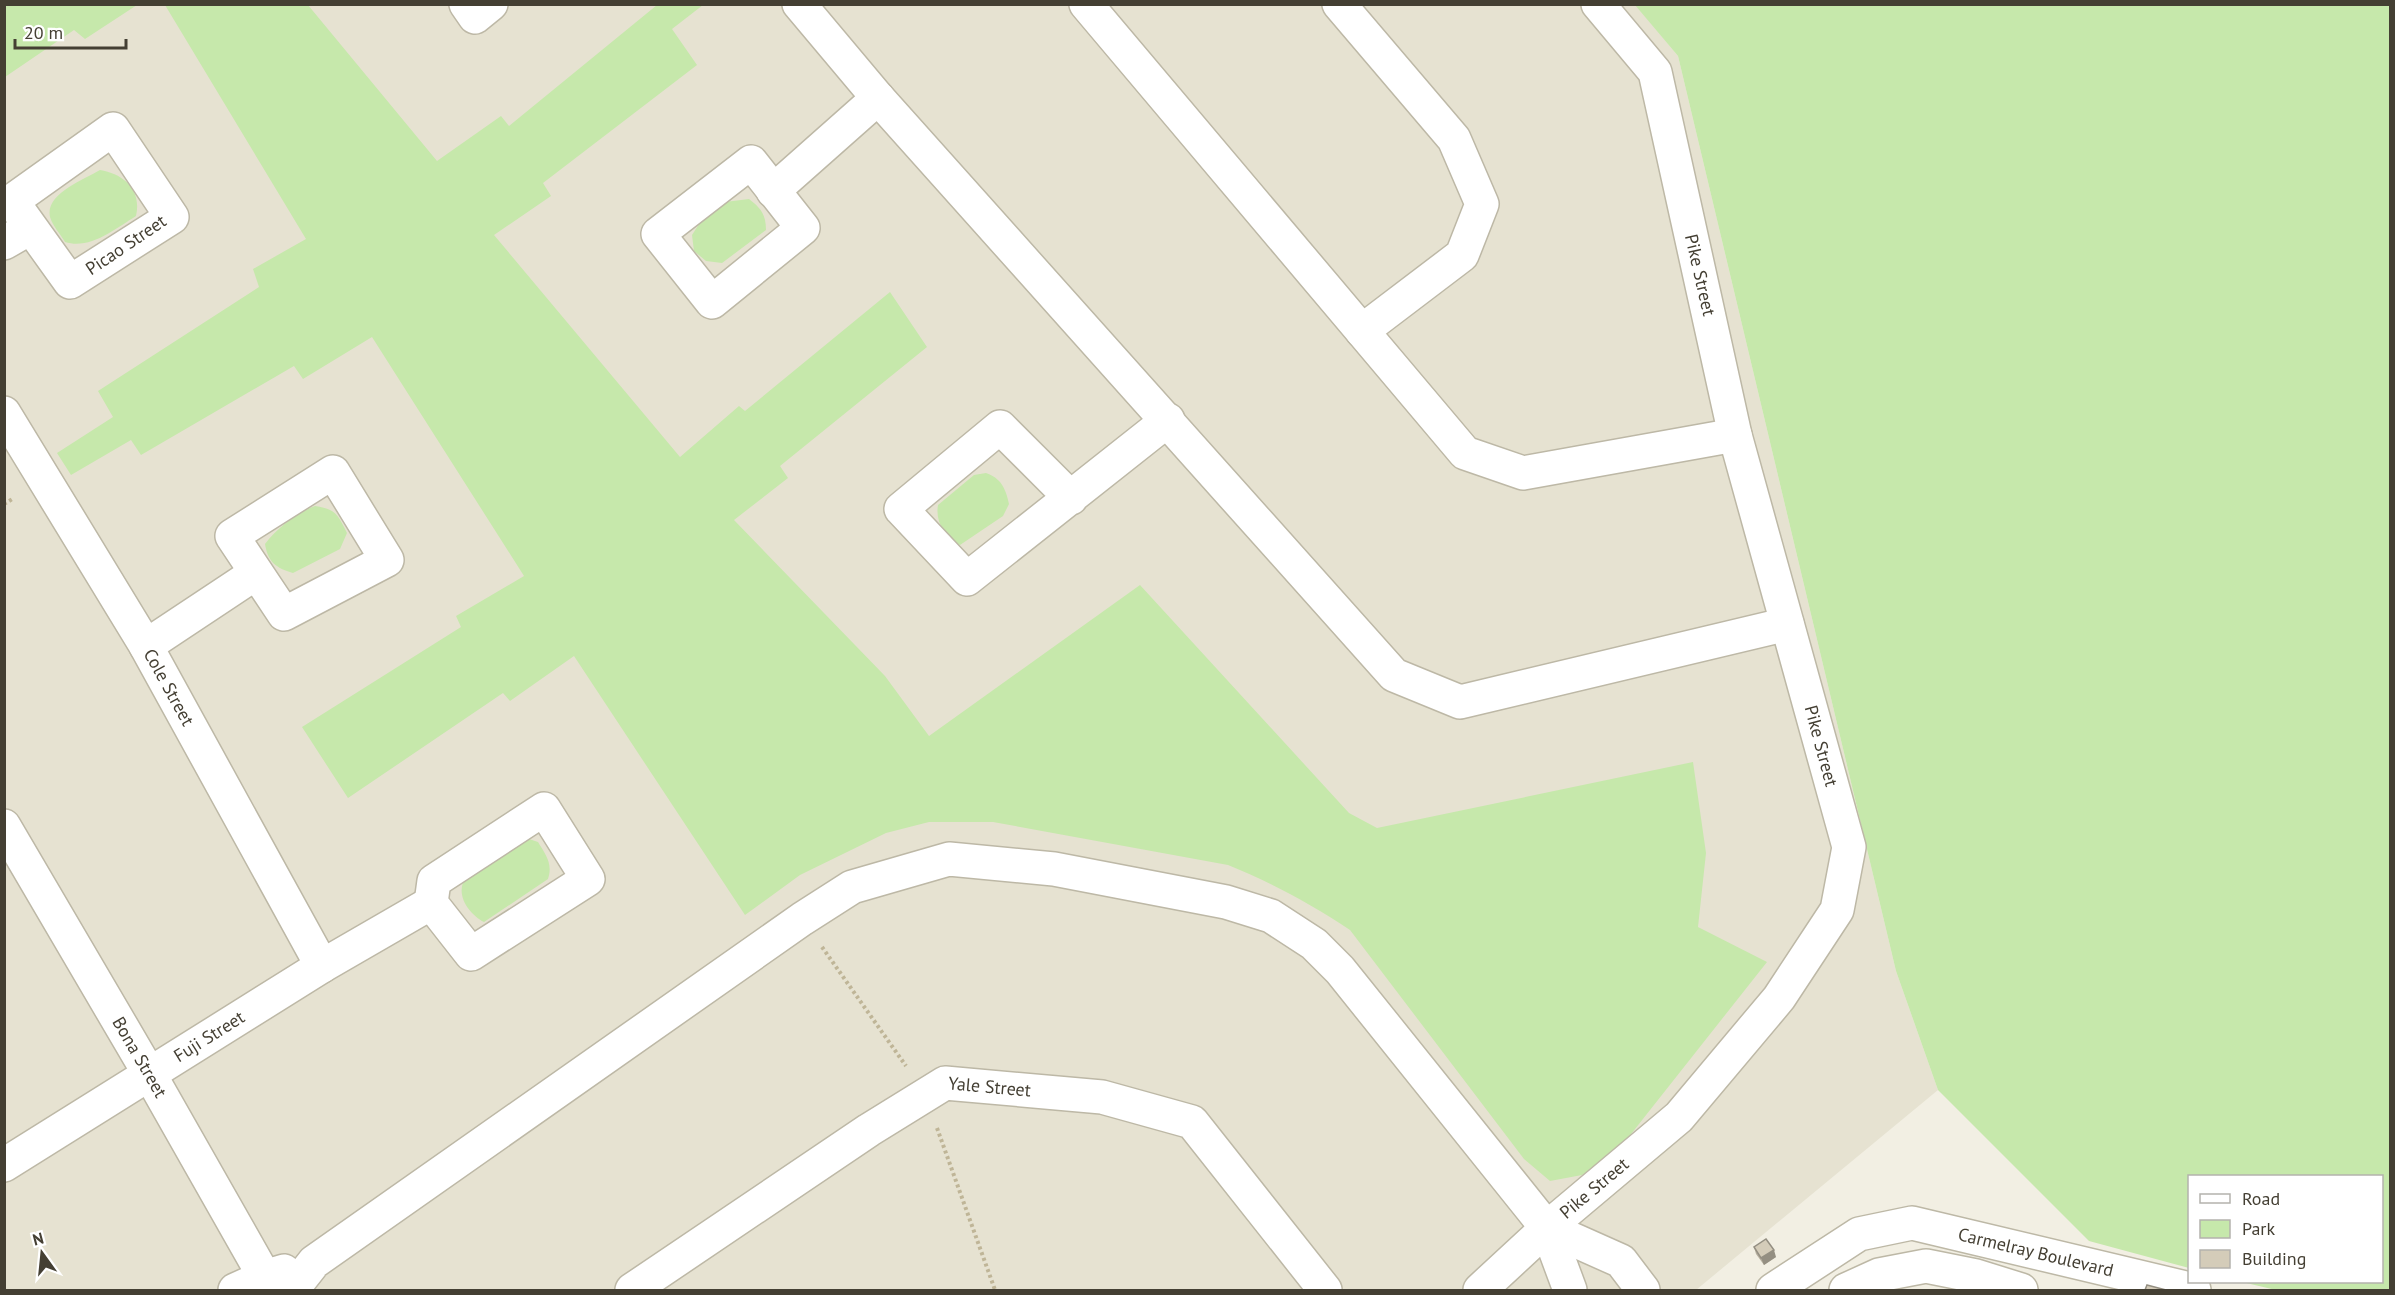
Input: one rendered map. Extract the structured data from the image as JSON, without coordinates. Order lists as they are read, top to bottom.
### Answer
{
  "streets": {
    "street": [
      "Picao Street",
      "Pike Street",
      "Cole Street",
      "Fuji Street",
      "Bona Street",
      "Yale Street",
      "Carmelray Boulevard"
    ]
  },
  "crossings": [
    ["Cole Street", "Fuji Street"],
    ["Fuji Street", "Bona Street"]
  ],
  "legend": ["Road", "Park", "Building"],
  "scale_bar": "20 m",
  "north": "top"
}
